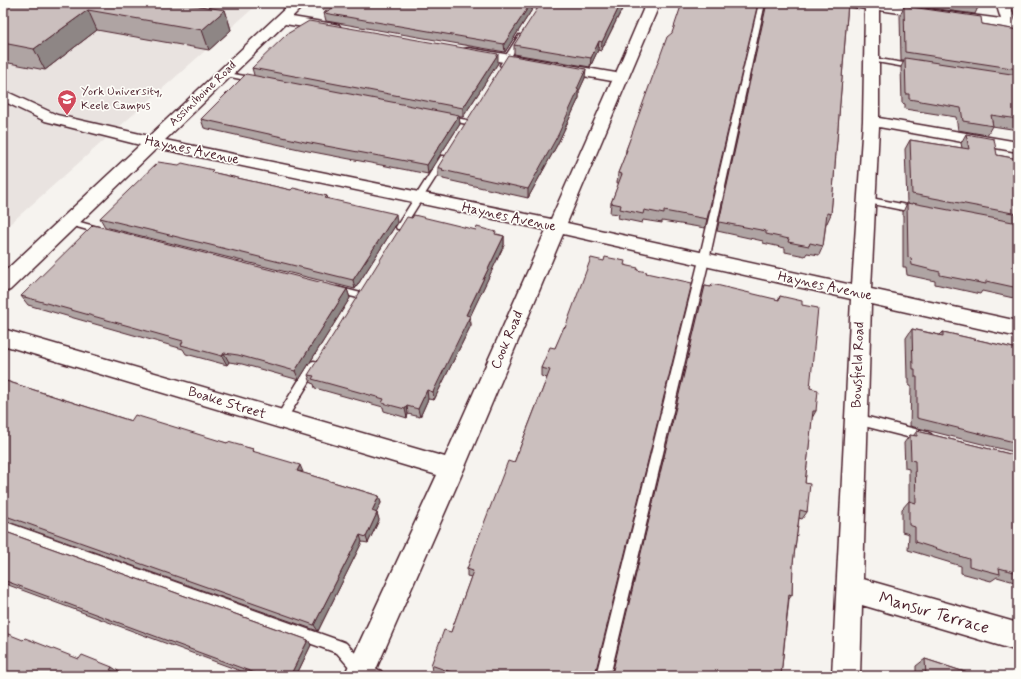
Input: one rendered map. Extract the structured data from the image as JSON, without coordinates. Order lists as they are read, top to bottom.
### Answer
{
  "streets": {
    "street": [
      "Assiniboine Road",
      "Haynes Avenue",
      "Cook Road",
      "Bowsfield Road",
      "Boake Street",
      "Mansur Terrace"
    ]
  },
  "crossings": [
    ["Assiniboine Road", "Haynes Avenue"],
    ["Haynes Avenue", "Cook Road"],
    ["Haynes Avenue", "Bowsfield Road"],
    ["Cook Road", "Boake Street"],
    ["Bowsfield Road", "Mansur Terrace"]
  ],
  "places": {
    "school or university": ["York University, Keele Campus"]
  }
}
